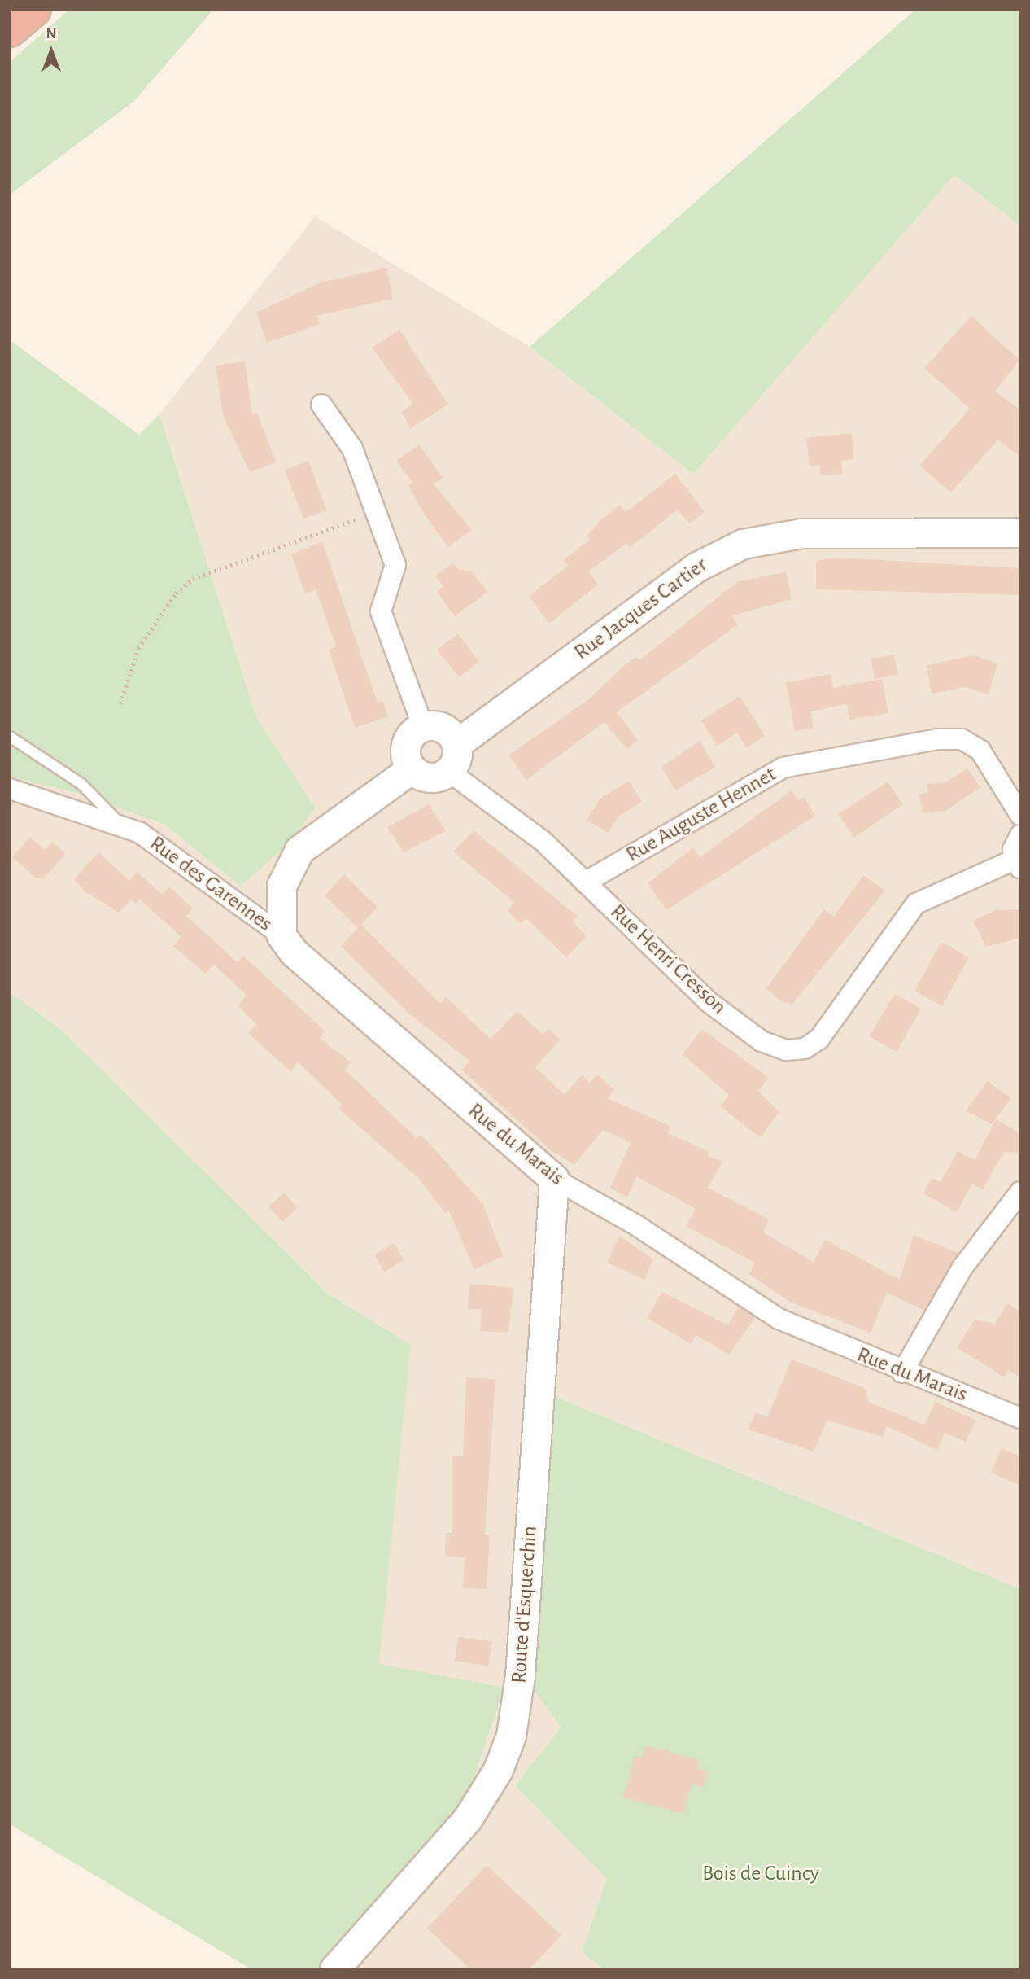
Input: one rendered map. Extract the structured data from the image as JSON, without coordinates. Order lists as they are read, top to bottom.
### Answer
{
  "streets": {
    "street": [
      "Rue Jacques Cartier",
      "Rue Auguste Hennet",
      "Rue des Garennes",
      "Rue Henri Cresson",
      "Rue du Marais",
      "Route d'Esquerchin"
    ]
  },
  "crossings": [
    ["Rue Jacques Cartier", "Rue Henri Cresson"],
    ["Rue Auguste Hennet", "Rue Henri Cresson"],
    ["Rue des Garennes", "Rue du Marais"],
    ["Rue du Marais", "Route d'Esquerchin"]
  ],
  "parks": ["Bois de Cuincy"],
  "north": "top"
}
